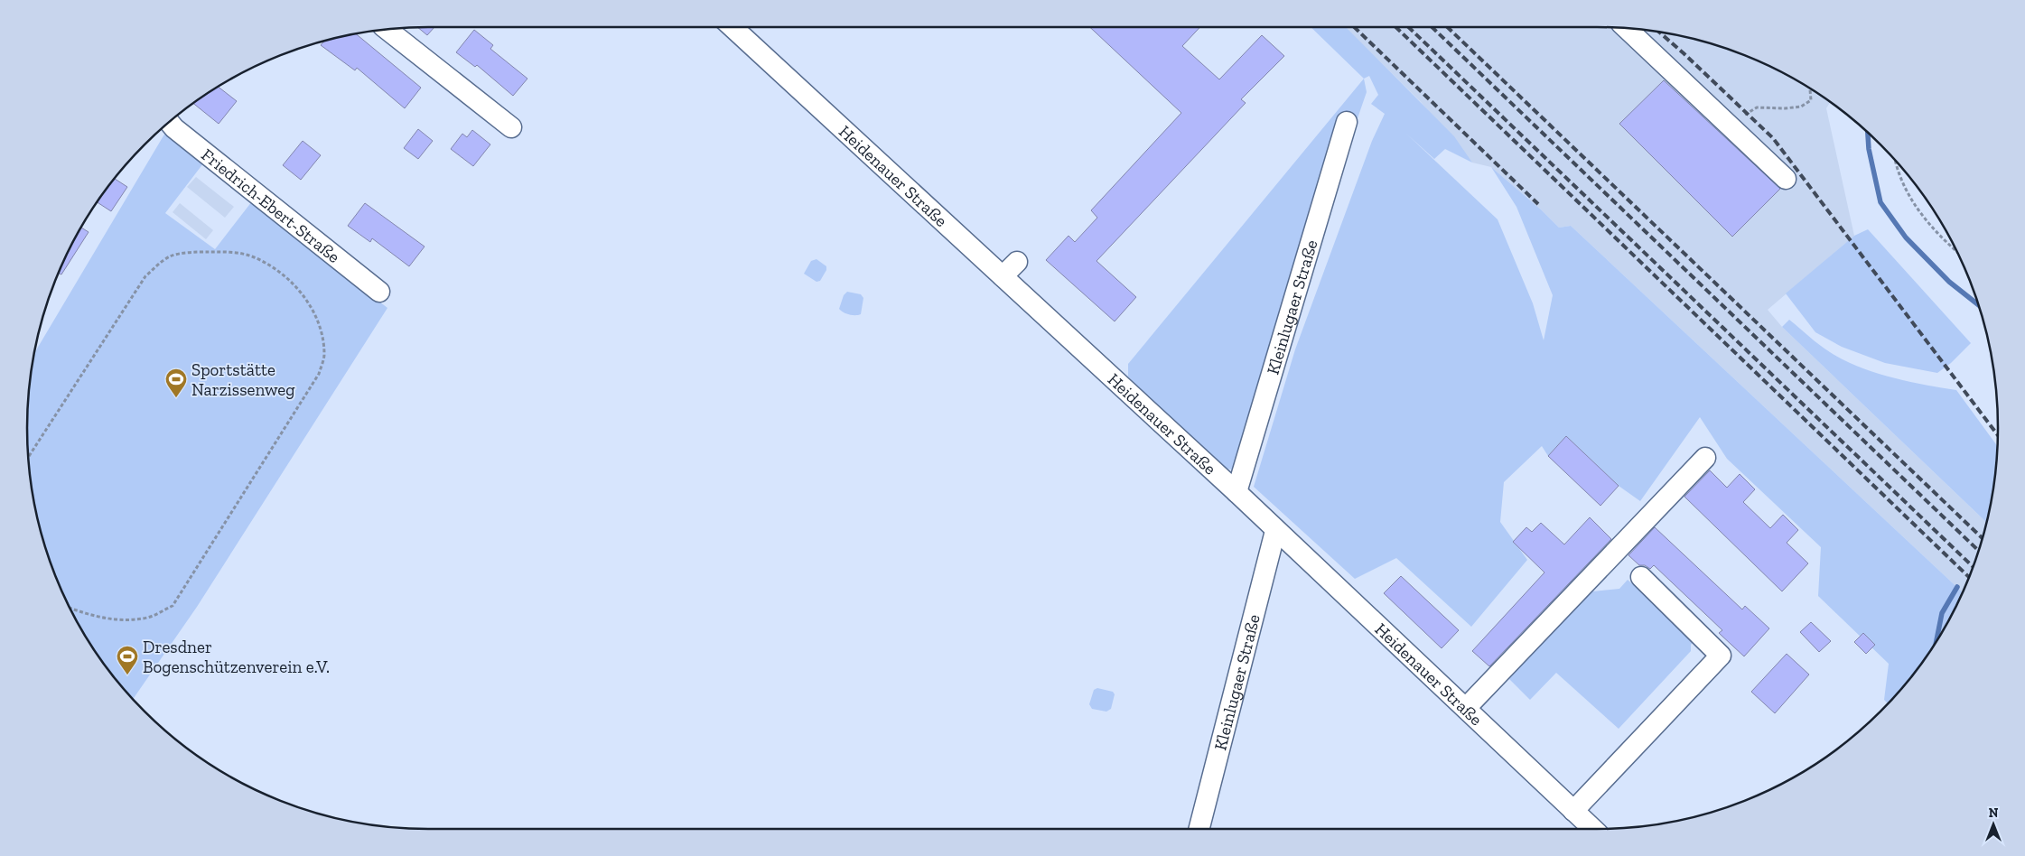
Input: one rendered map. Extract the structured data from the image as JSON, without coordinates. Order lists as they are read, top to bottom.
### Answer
{
  "streets": {
    "street": ["Heidenauer Straße", "Friedrich-Ebert-Straße", "Kleinlugaer Straße"]
  },
  "crossings": [
    ["Heidenauer Straße", "Kleinlugaer Straße"]
  ],
  "places": {
    "sports": ["Sportstätte Narzissenweg", "Dresdner Bogenschützenverein e.V."]
  },
  "north": "top"
}
